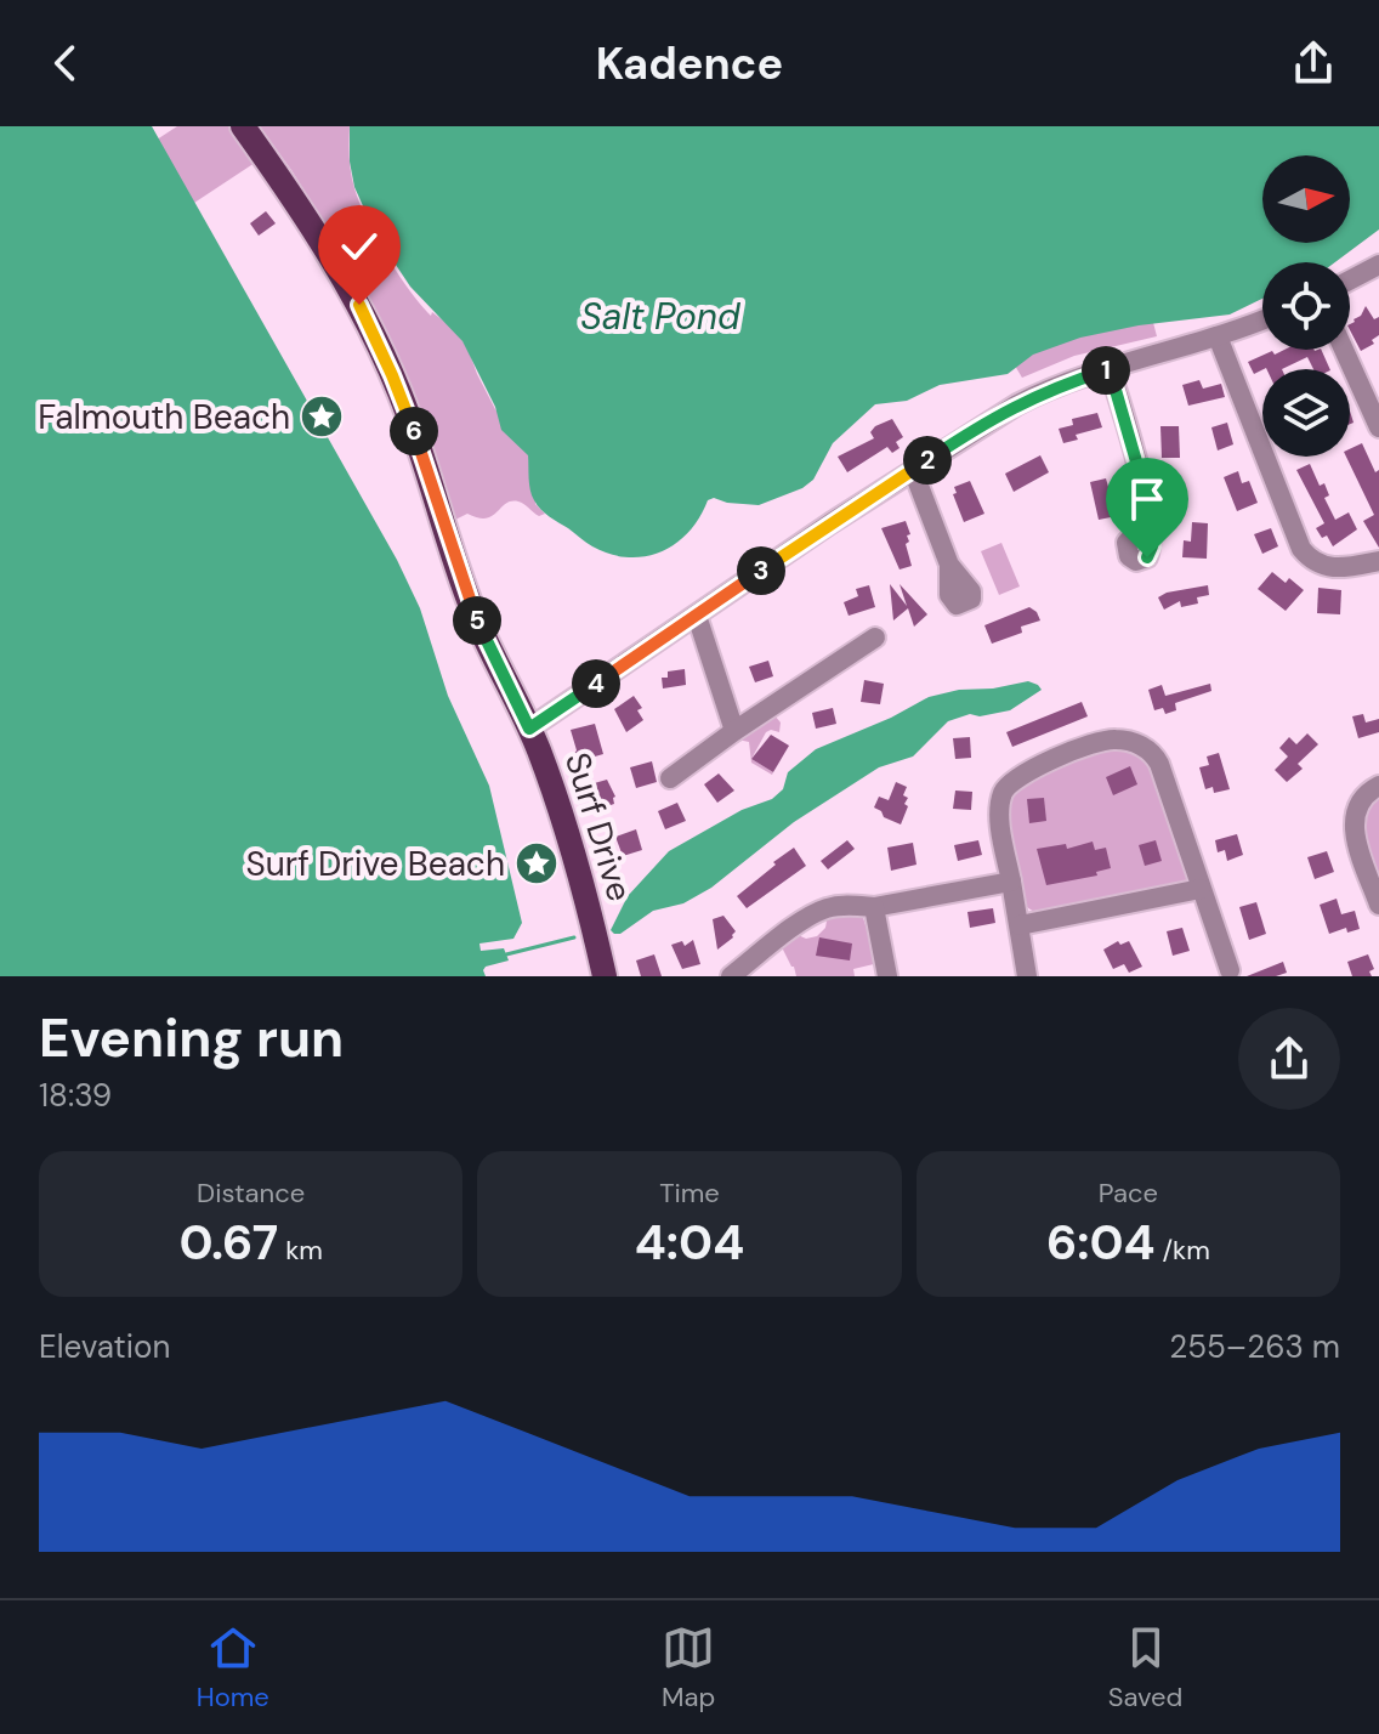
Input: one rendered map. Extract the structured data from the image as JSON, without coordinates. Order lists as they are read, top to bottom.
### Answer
{
  "streets": {
    "main road": ["Surf Drive"]
  },
  "water": ["Salt Pond"],
  "places": {
    "place": ["Falmouth Beach", "Surf Drive Beach"]
  },
  "north": "right",
  "page": {
    "header": "Kadence",
    "pins": [
      "1",
      "6",
      "2",
      "3",
      "5",
      "4"
    ],
    "heading": ["Evening run", "18:39"],
    "stats": [
      ["Distance", "0.67 km"],
      ["Time", "4:04"],
      ["Pace", "6:04 /km"]
    ],
    "chart": ["Elevation", "255–263 m"],
    "tabs": ["Home", "Map", "Saved"]
  }
}
